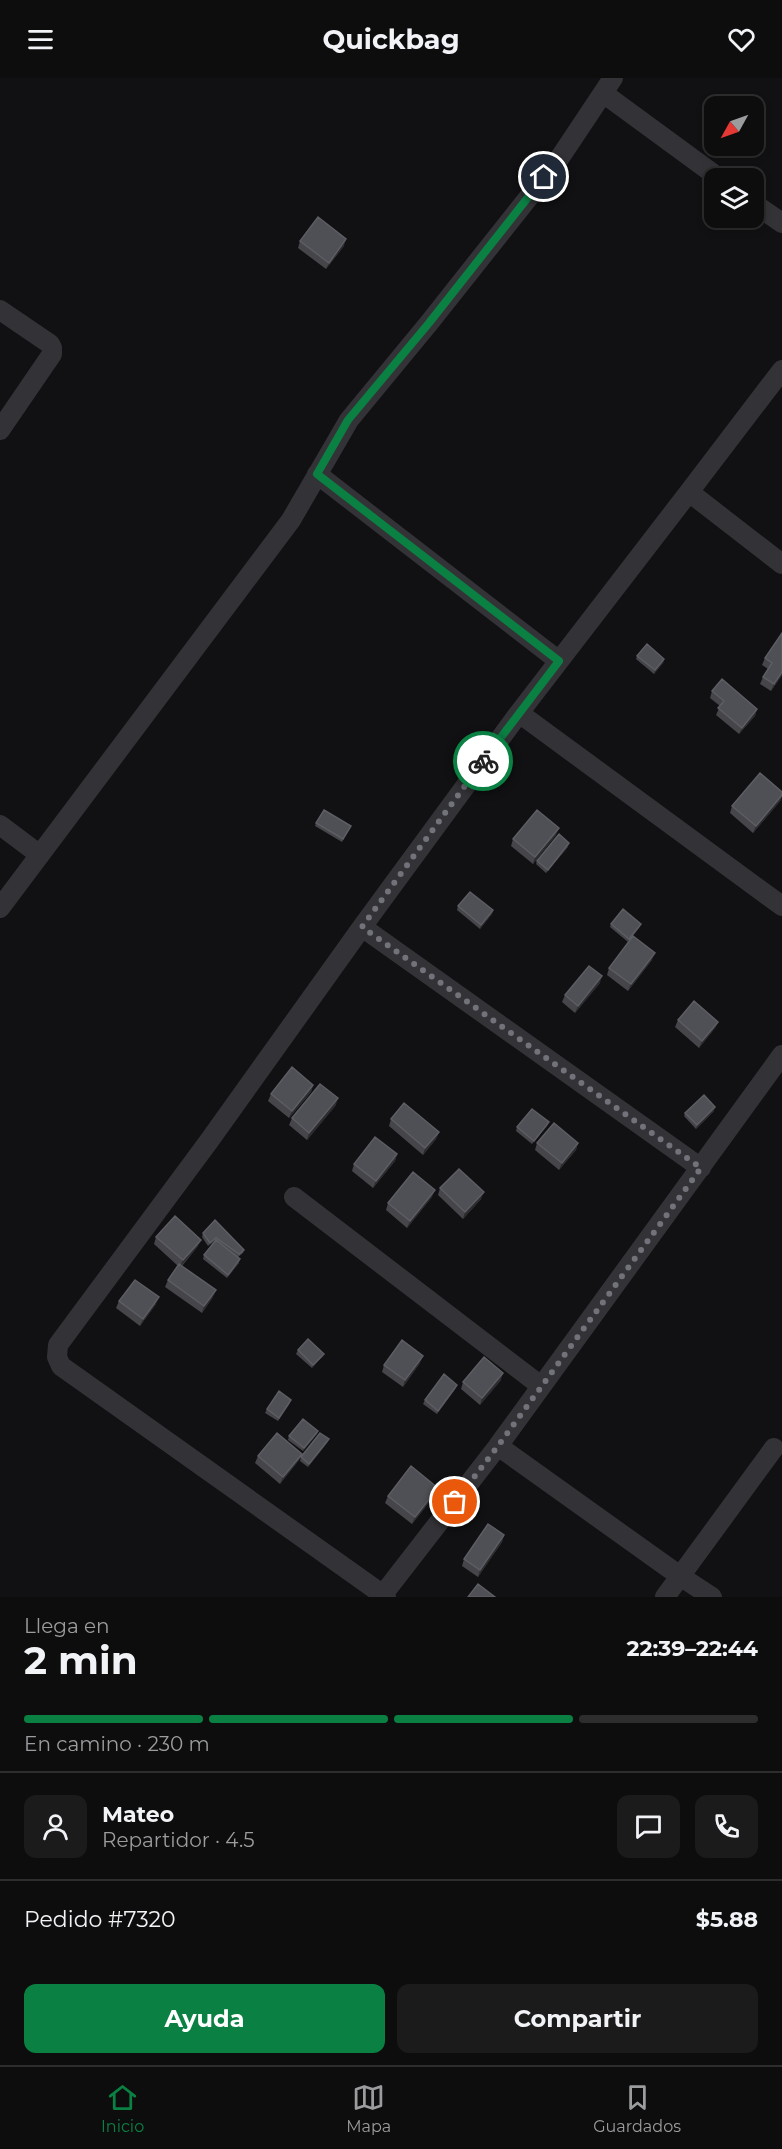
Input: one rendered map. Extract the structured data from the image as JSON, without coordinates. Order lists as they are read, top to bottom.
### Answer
{
  "north": "bottom left",
  "page": {
    "header": "Quickbag",
    "heading": ["2 min", "Llega en", "22:39–22:44"],
    "panel": [
      "Mateo",
      "Repartidor · 4.5",
      "Pedido #7320",
      "$5.88"
    ],
    "bar": "En camino · 230 m",
    "buttons": ["Ayuda", "Compartir"],
    "tabs": ["Inicio", "Mapa", "Guardados"]
  }
}
